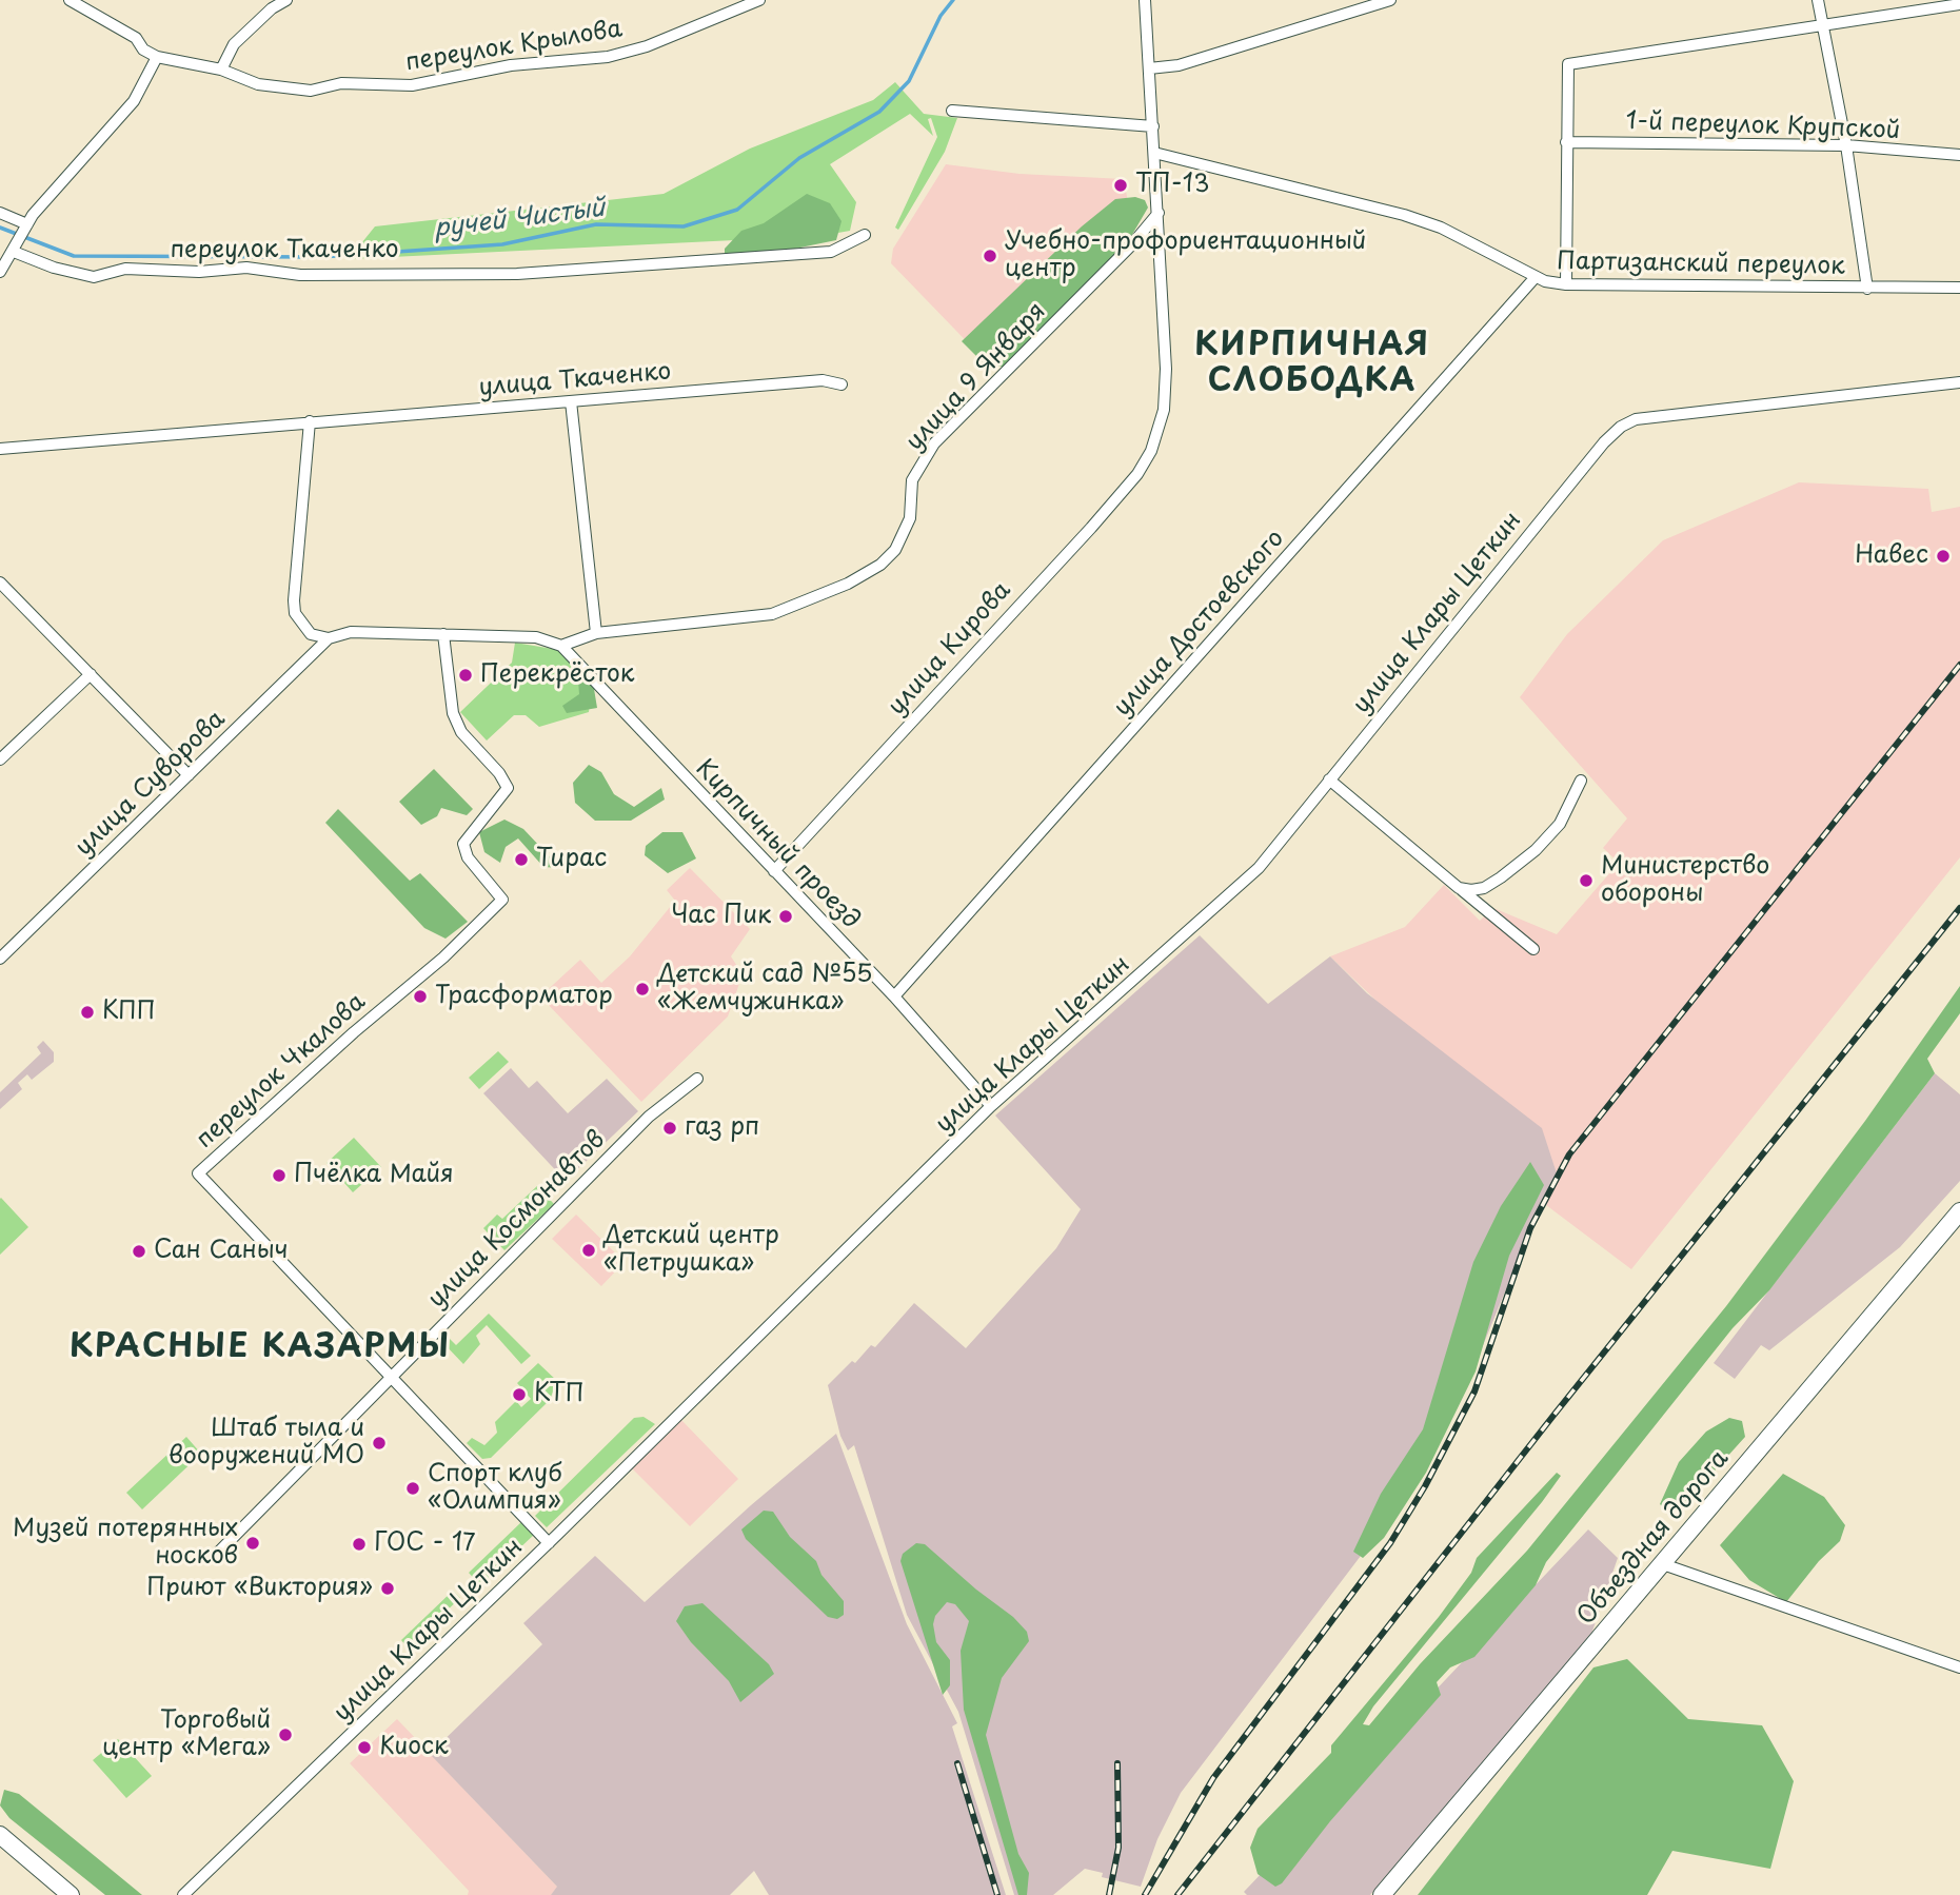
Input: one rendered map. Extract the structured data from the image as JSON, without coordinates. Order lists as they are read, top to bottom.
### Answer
{
  "streets": {
    "main road": ["Объездная дорога"],
    "street": [
      "переулок Крылова",
      "1-й переулок Крупской",
      "переулок Ткаченко",
      "Партизанский переулок",
      "улица 9 Января",
      "улица Ткаченко",
      "улица Клары Цеткин",
      "улица Достоевского",
      "улица Кирова",
      "улица Суворова",
      "Кирпичный проезд",
      "переулок Чкалова",
      "улица Космонавтов"
    ]
  },
  "crossings": [
    ["Партизанский переулок", "улица Достоевского"],
    ["Партизанский переулок", "улица Кирова"],
    ["улица 9 Января", "улица Кирова"],
    ["улица 9 Января", "Кирпичный проезд"],
    ["улица Клары Цеткин", "Кирпичный проезд"],
    ["улица Клары Цеткин", "переулок Чкалова"],
    ["улица Достоевского", "Кирпичный проезд"],
    ["улица Кирова", "Кирпичный проезд"],
    ["переулок Чкалова", "улица Космонавтов"]
  ],
  "districts": ["КИРПИЧНАЯ СЛОБОДКА", "КРАСНЫЕ КАЗАРМЫ"],
  "water": ["ручей Чистый"],
  "places": [
    "ТП-13",
    "Учебно-профориентационный центр",
    "Навес",
    "Перекрёсток",
    "Тирас",
    "Министерство обороны",
    "Час Пик",
    "Детский сад №55 «Жемчужинка»",
    "Трасформатор",
    "КПП",
    "газ рп",
    "Пчёлка Майя",
    "Детский центр «Петрушка»",
    "Сан Саныч",
    "КТП",
    "Штаб тыла и вооружений МО",
    "Спорт клуб «Олимпия»",
    "Музей потерянных носков",
    "ГОС - 17",
    "Приют «Виктория»",
    "Торговый центр «Мега»",
    "Киоск"
  ]
}
